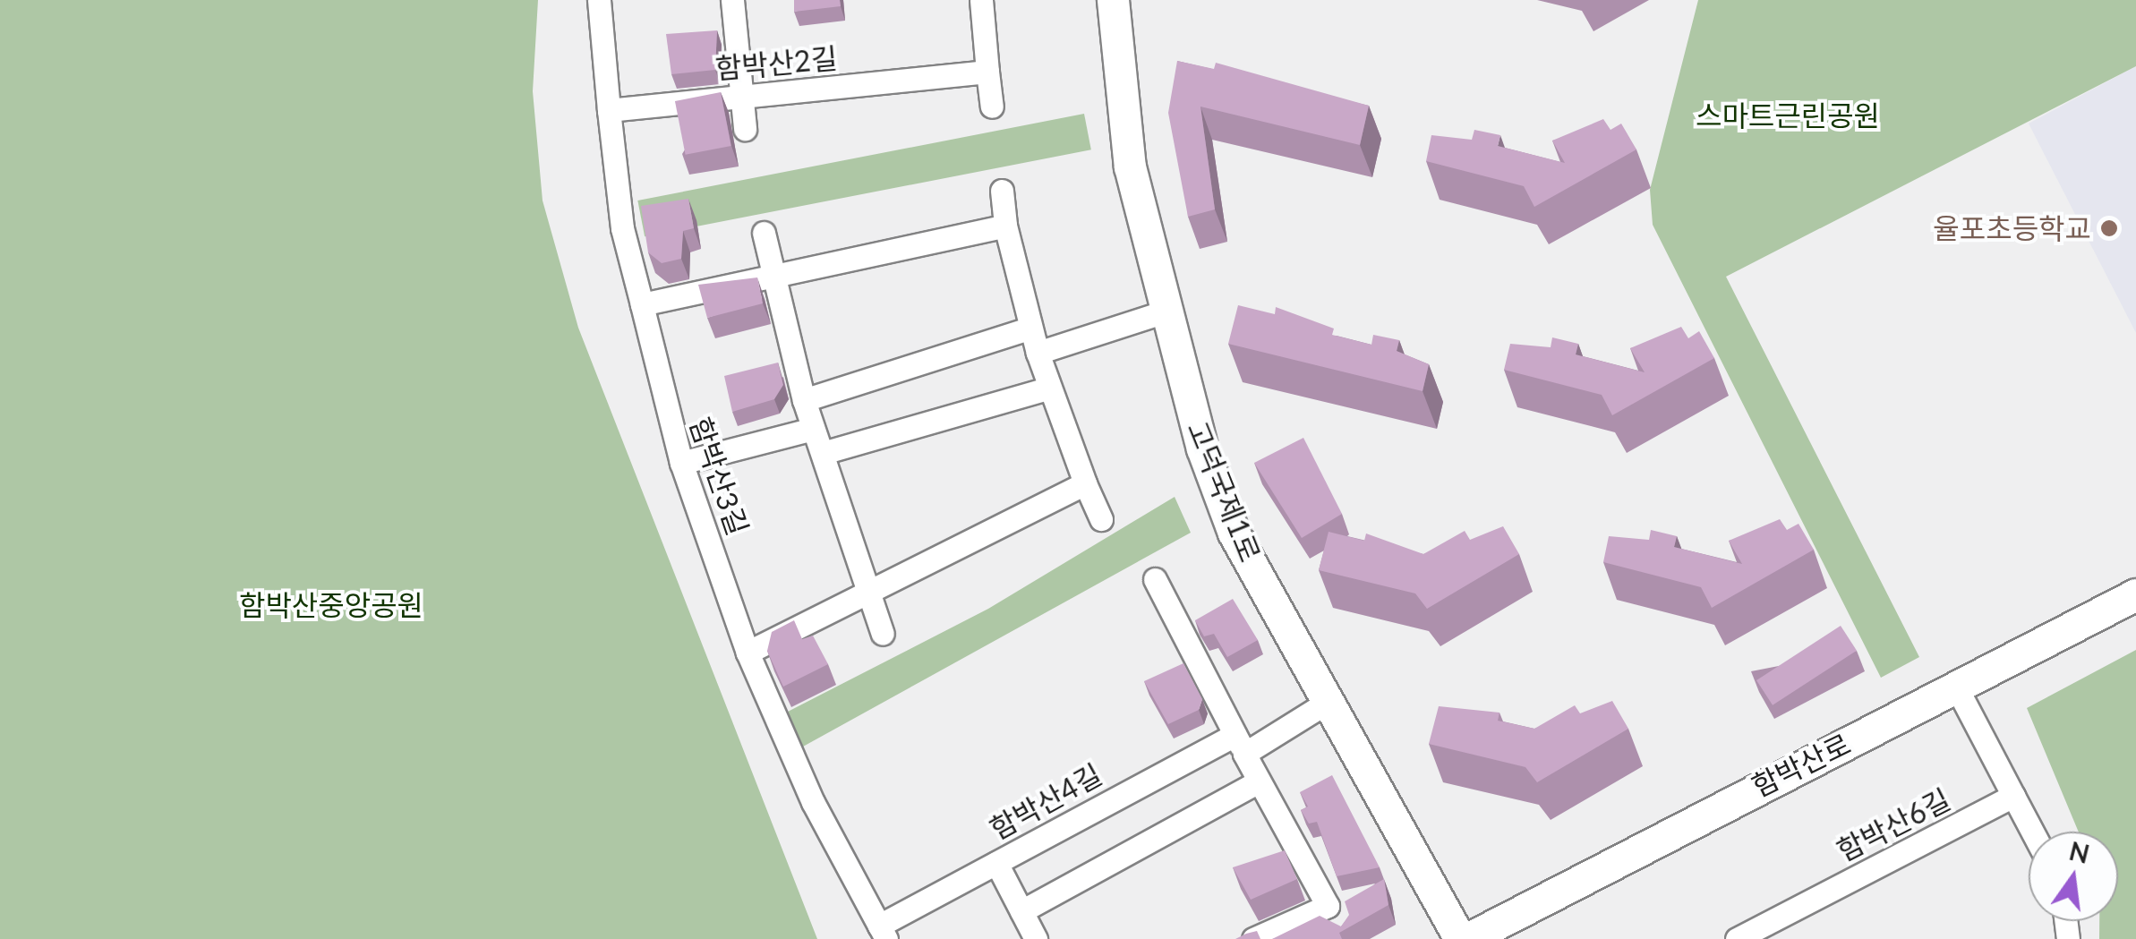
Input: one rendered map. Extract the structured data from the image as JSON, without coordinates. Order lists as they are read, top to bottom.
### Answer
{
  "streets": {
    "street": [
      "함박산2길",
      "함박산3길",
      "고덕국제1로",
      "함박산로",
      "함박산4길",
      "함박산6길"
    ]
  },
  "crossings": [
    ["함박산2길", "함박산3길"],
    ["함박산3길", "함박산4길"],
    ["고덕국제1로", "함박산로"],
    ["고덕국제1로", "함박산4길"]
  ],
  "parks": ["스마트근린공원", "함박산중앙공원"],
  "places": ["율포초등학교"],
  "north": "top"
}
